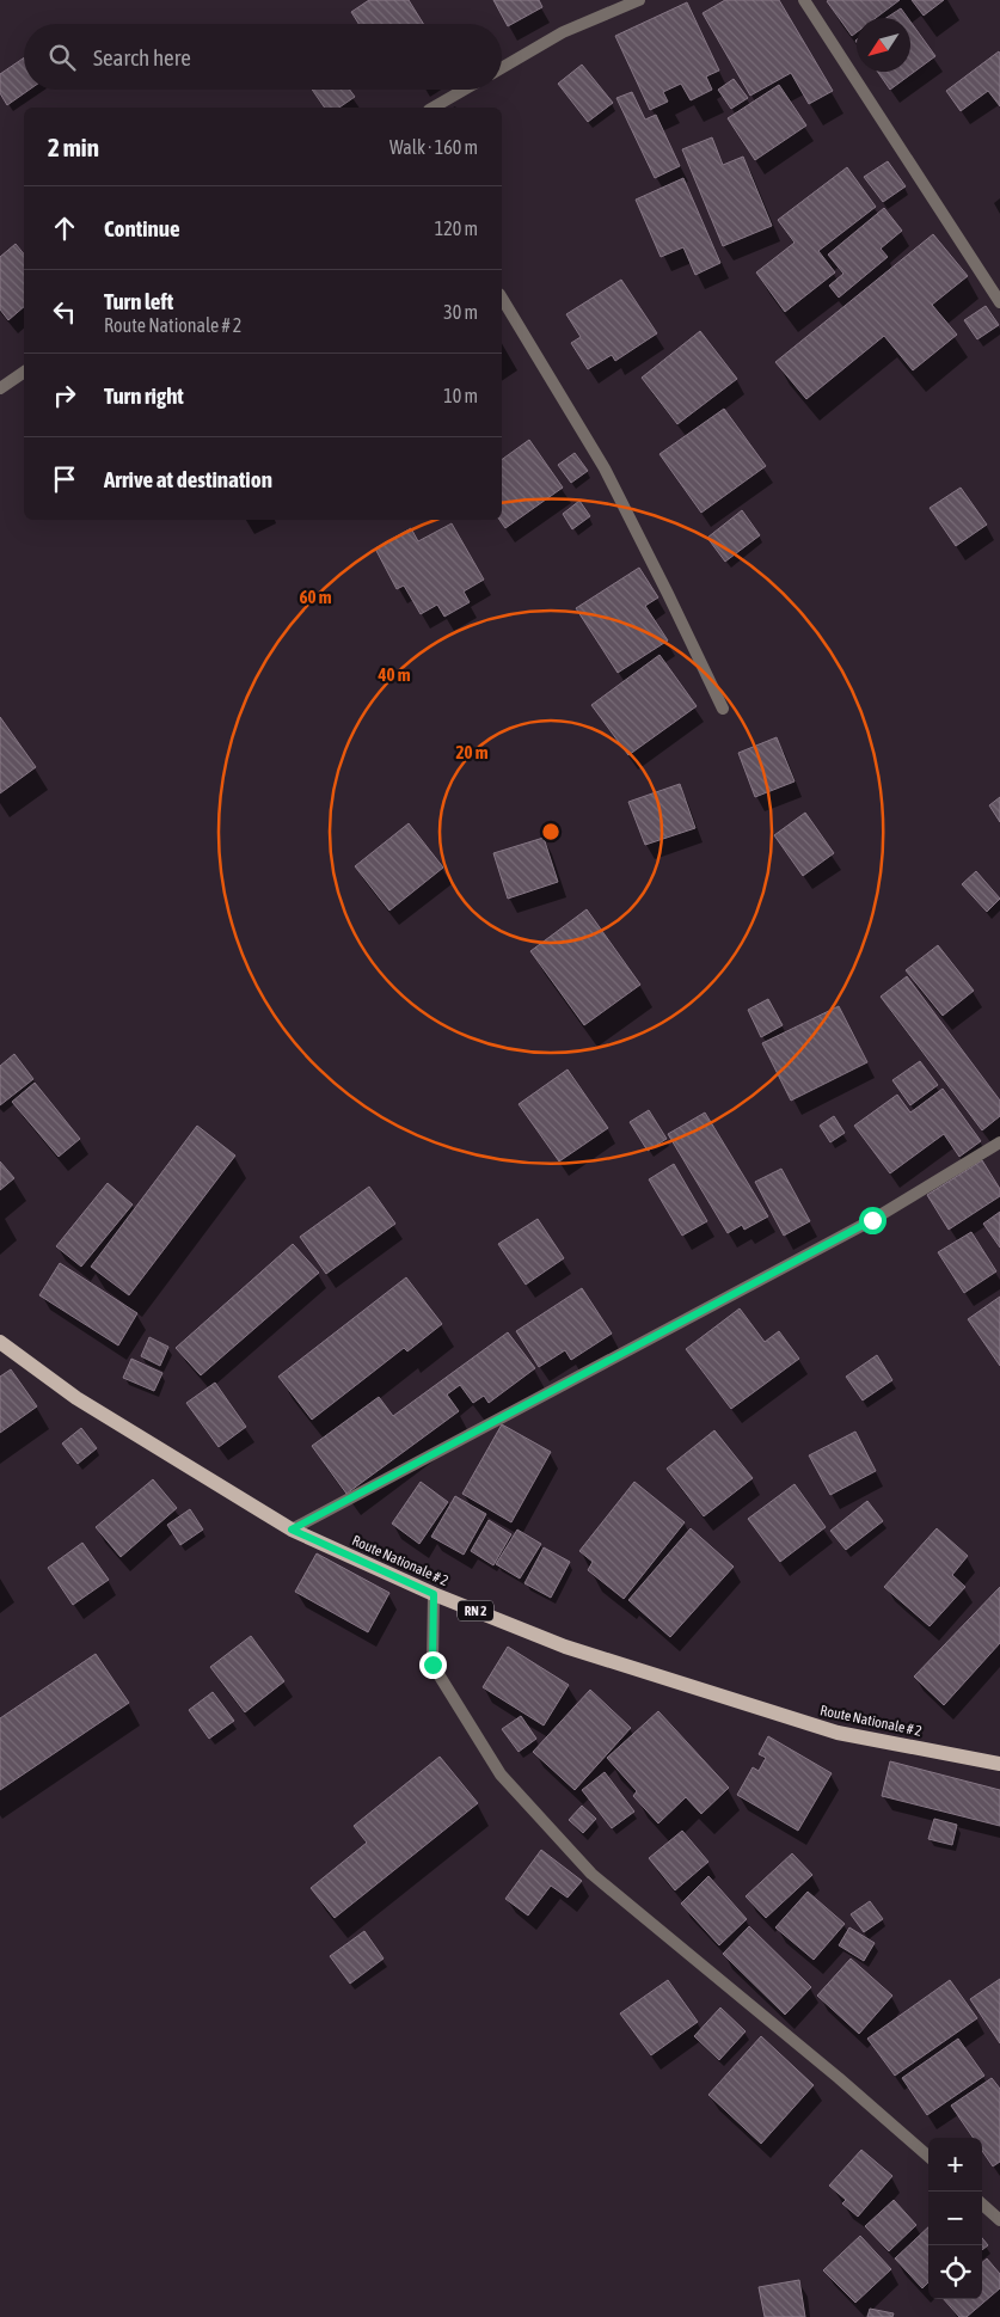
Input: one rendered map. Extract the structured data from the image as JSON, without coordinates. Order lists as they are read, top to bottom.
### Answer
{
  "streets": {
    "main road": ["Route Nationale # 2", "RN 2"]
  },
  "north": "bottom left",
  "page": {
    "search": "Search here",
    "heading": ["2 min", "Walk · 160 m"],
    "list": [
      ["Continue", "120 m"],
      ["Turn left", "Route Nationale # 2", "30 m"],
      ["Turn right", "10 m"],
      "Arrive at destination"
    ],
    "map_buttons": ["+", "−"]
  },
  "rings": ["60 m", "40 m", "20 m"]
}
